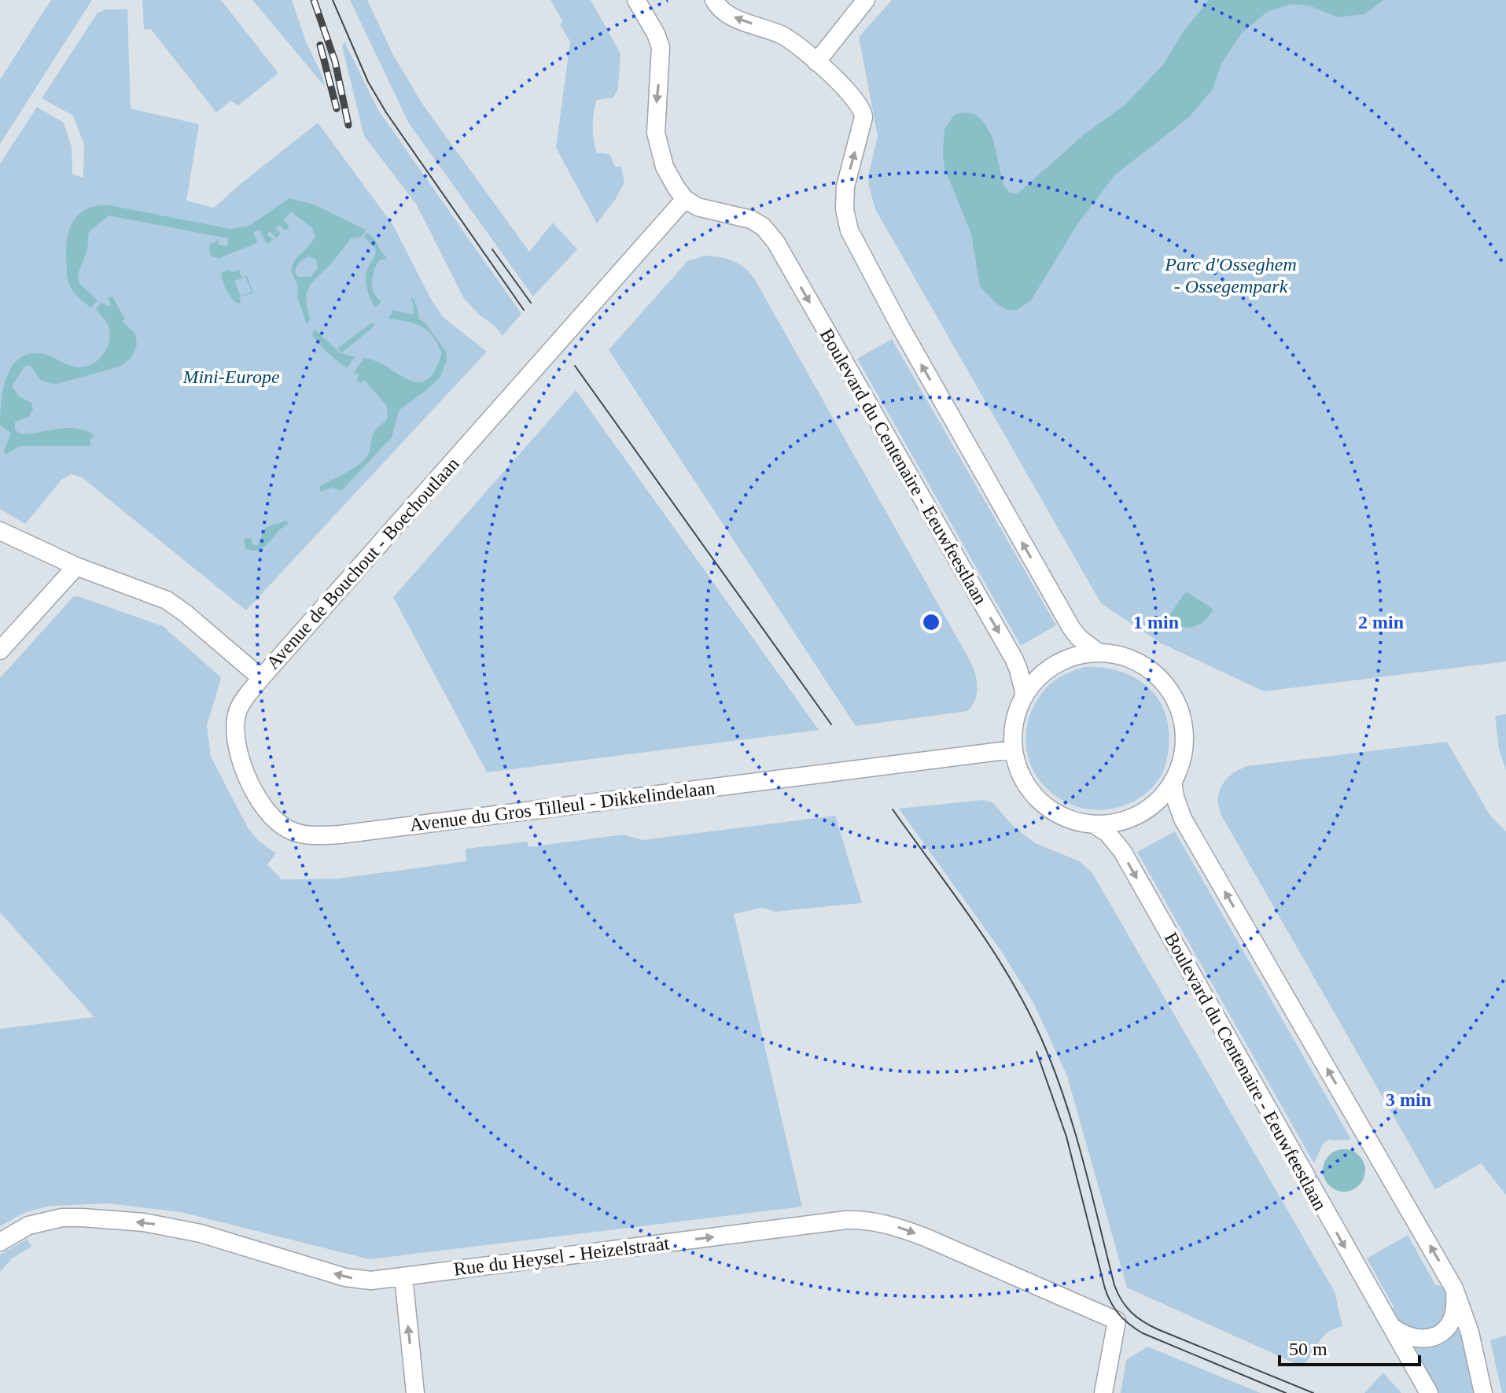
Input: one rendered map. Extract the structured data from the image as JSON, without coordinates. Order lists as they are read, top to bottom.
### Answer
{
  "streets": {
    "street": [
      "Boulevard du Centenaire - Eeuwfeestlaan",
      "Avenue de Bouchout - Boechoutlaan",
      "Avenue du Gros Tilleul - Dikkelindelaan",
      "Rue du Heysel - Heizelstraat"
    ]
  },
  "crossings": [
    ["Boulevard du Centenaire - Eeuwfeestlaan", "Avenue de Bouchout - Boechoutlaan"],
    ["Boulevard du Centenaire - Eeuwfeestlaan", "Avenue du Gros Tilleul - Dikkelindelaan"],
    ["Avenue de Bouchout - Boechoutlaan", "Avenue du Gros Tilleul - Dikkelindelaan"]
  ],
  "parks": ["Parc d'Osseghem - Ossegempark", "Mini-Europe"],
  "scale_bar": "50 m",
  "rings": ["1 min", "2 min", "3 min"]
}
